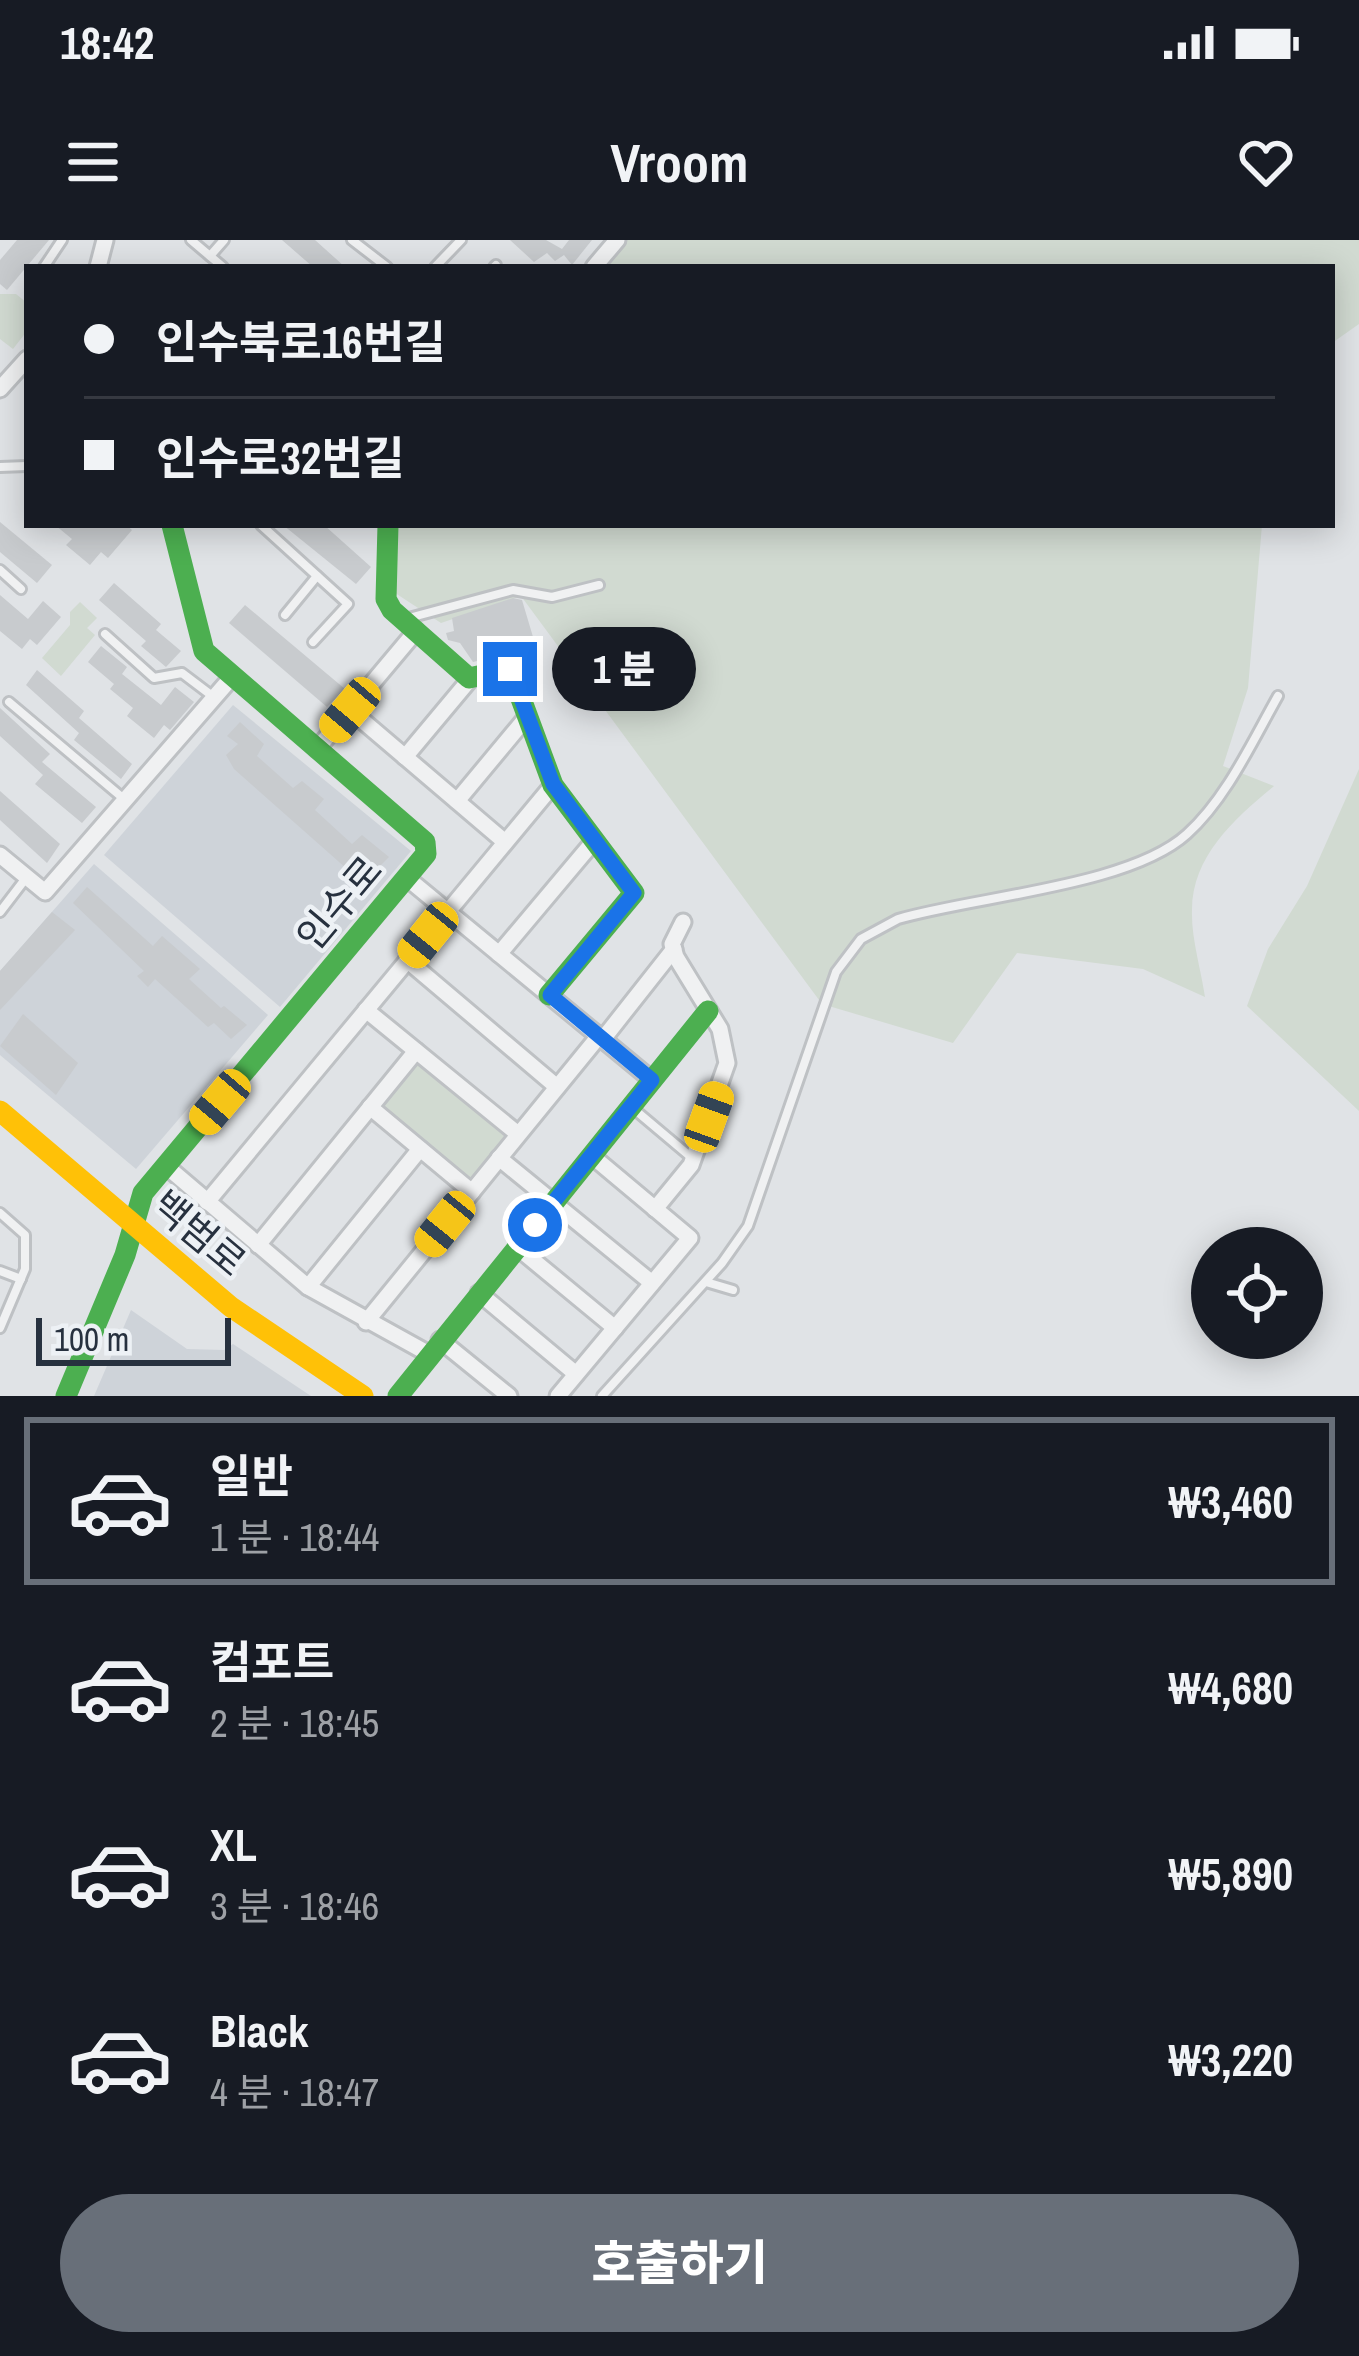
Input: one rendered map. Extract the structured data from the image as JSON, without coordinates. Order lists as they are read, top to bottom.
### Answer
{
  "streets": {
    "street": ["인수로", "백범로"]
  },
  "crossings": [
    ["인수로", "백범로"]
  ],
  "scale_bar": "100 m",
  "page": {
    "status": "18:42",
    "header": "Vroom",
    "banner": ["인수북로16번길", "인수로32번길"],
    "bubble": "1 분",
    "scale": "100 m",
    "list": [
      {
        "name": "일반",
        "note": "1 분 · 18:44",
        "value": "₩3,460"
      },
      {
        "name": "컴포트",
        "note": "2 분 · 18:45",
        "value": "₩4,680"
      },
      {
        "name": "XL",
        "note": "3 분 · 18:46",
        "value": "₩5,890"
      },
      {
        "name": "Black",
        "note": "4 분 · 18:47",
        "value": "₩3,220"
      }
    ],
    "buttons": "호출하기"
  }
}
